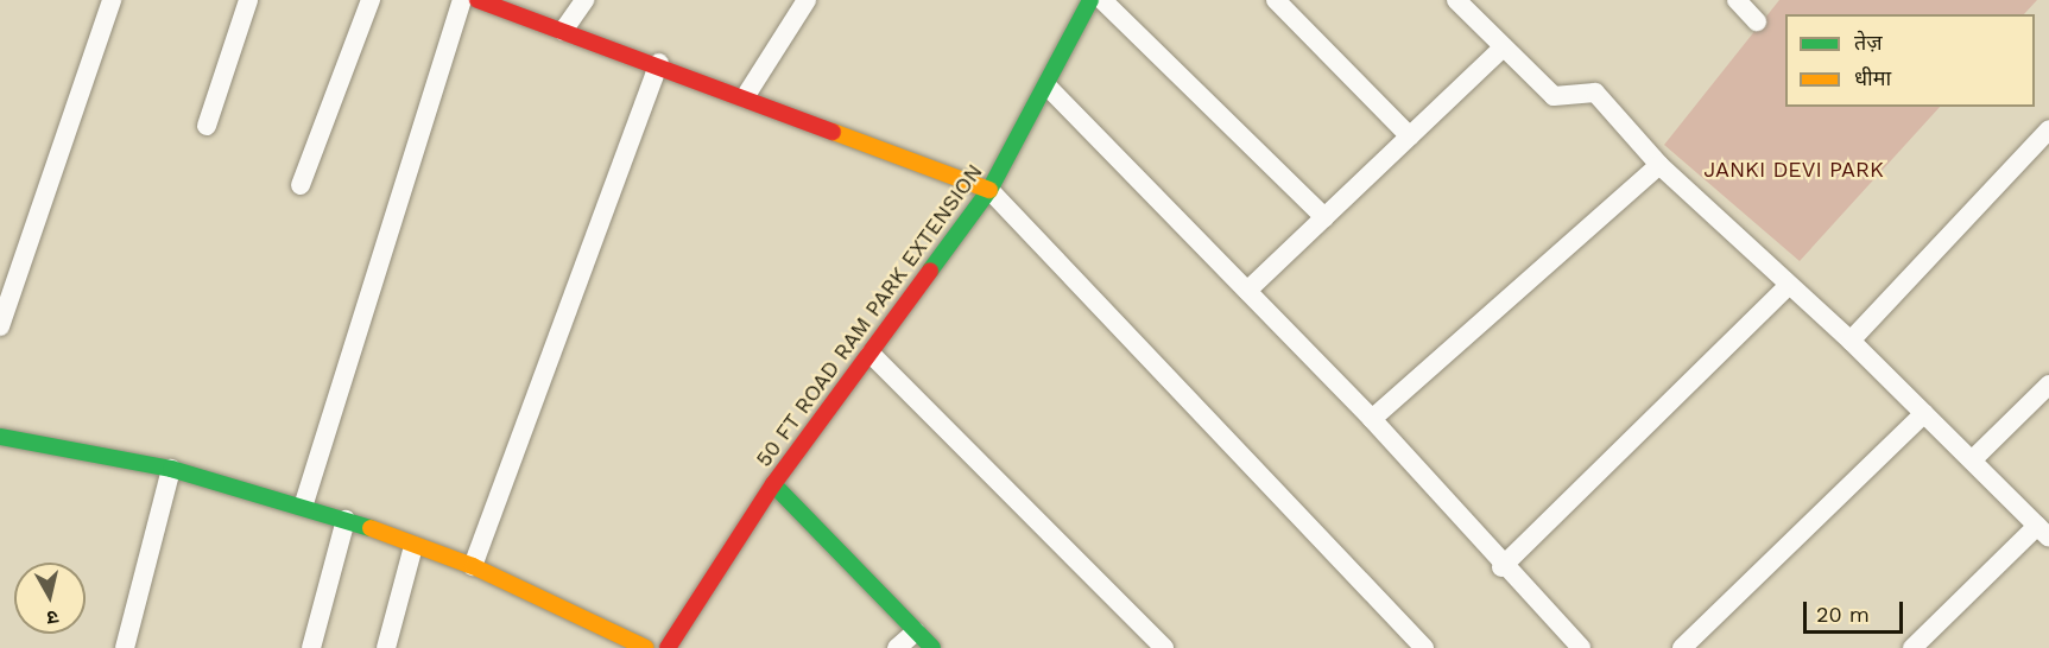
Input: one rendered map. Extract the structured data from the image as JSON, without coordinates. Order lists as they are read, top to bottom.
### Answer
{
  "streets": {
    "street": ["50 FT ROAD RAM PARK EXTENSION"]
  },
  "parks": ["JANKI DEVI PARK"],
  "legend": ["तेज़", "धीमा"],
  "scale_bar": "20 m",
  "north": "bottom"
}
